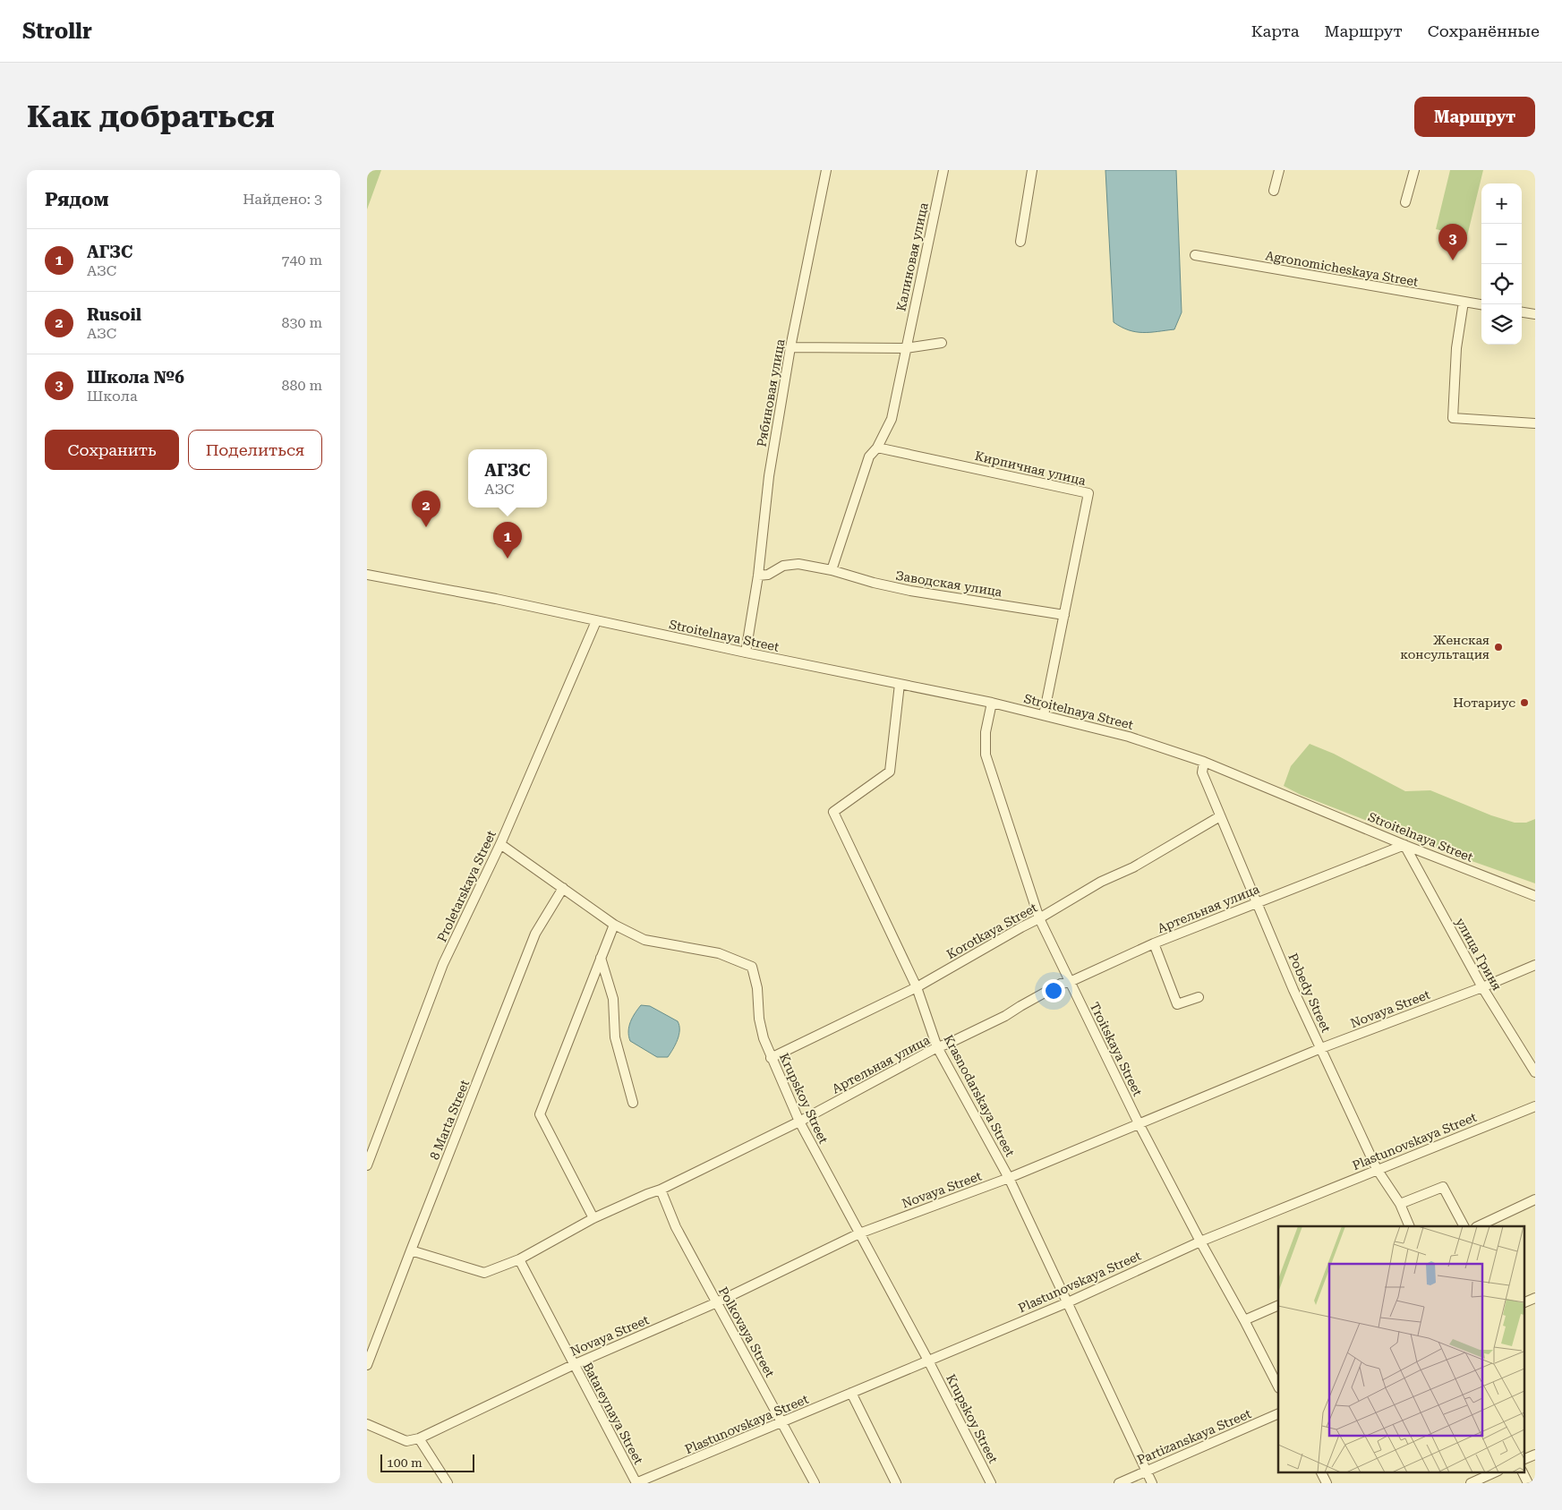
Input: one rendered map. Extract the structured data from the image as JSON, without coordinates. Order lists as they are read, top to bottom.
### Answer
{
  "streets": {
    "street": [
      "Калиновая улица",
      "Agronomicheskaya Street",
      "Рябиновая улица",
      "Кирпичная улица",
      "Заводская улица",
      "Stroitelnaya Street",
      "Proletarskaya Street",
      "Артельная улица",
      "Korotkaya Street",
      "улица Гриня",
      "Pobedy Street",
      "Novaya Street",
      "Troitskaya Street",
      "Krasnodarskaya Street",
      "Krupskoy Street",
      "8 Marta Street",
      "Plastunovskaya Street",
      "Polkovaya Street",
      "Batareynaya Street",
      "Partizanskaya Street"
    ]
  },
  "crossings": [
    ["Калиновая улица", "Кирпичная улица"],
    ["Калиновая улица", "Заводская улица"],
    ["Рябиновая улица", "Заводская улица"],
    ["Рябиновая улица", "Stroitelnaya Street"],
    ["Кирпичная улица", "Заводская улица"],
    ["Кирпичная улица", "Stroitelnaya Street"],
    ["Stroitelnaya Street", "Proletarskaya Street"],
    ["Stroitelnaya Street", "Артельная улица"],
    ["Stroitelnaya Street", "улица Гриня"],
    ["Stroitelnaya Street", "Pobedy Street"],
    ["Stroitelnaya Street", "Troitskaya Street"],
    ["Stroitelnaya Street", "Krasnodarskaya Street"],
    ["Proletarskaya Street", "Krupskoy Street"],
    ["Артельная улица", "улица Гриня"],
    ["Артельная улица", "Pobedy Street"],
    ["Артельная улица", "Troitskaya Street"],
    ["Артельная улица", "Krasnodarskaya Street"],
    ["Артельная улица", "Krupskoy Street"],
    ["Артельная улица", "8 Marta Street"],
    ["Артельная улица", "Polkovaya Street"],
    ["Артельная улица", "Batareynaya Street"],
    ["Korotkaya Street", "Pobedy Street"],
    ["Korotkaya Street", "Troitskaya Street"],
    ["Korotkaya Street", "Krasnodarskaya Street"],
    ["Korotkaya Street", "Krupskoy Street"],
    ["улица Гриня", "Novaya Street"],
    ["Pobedy Street", "Novaya Street"],
    ["Pobedy Street", "Plastunovskaya Street"],
    ["Novaya Street", "Troitskaya Street"],
    ["Novaya Street", "Krasnodarskaya Street"],
    ["Novaya Street", "Krupskoy Street"],
    ["Novaya Street", "Polkovaya Street"],
    ["Novaya Street", "Batareynaya Street"],
    ["Troitskaya Street", "Plastunovskaya Street"],
    ["Krasnodarskaya Street", "Plastunovskaya Street"],
    ["Krasnodarskaya Street", "Partizanskaya Street"],
    ["Krupskoy Street", "8 Marta Street"],
    ["Krupskoy Street", "Plastunovskaya Street"],
    ["Plastunovskaya Street", "Polkovaya Street"],
    ["Plastunovskaya Street", "Batareynaya Street"]
  ],
  "places": ["Женская консультация", "Нотариус"],
  "scale_bar": "100 m",
  "page": {
    "header": "Strollr",
    "nav": ["Карта", "Маршрут", "Сохранённые"],
    "buttons": [
      "Маршрут",
      ["Сохранить", "Поделиться"]
    ],
    "title": "Как добраться",
    "heading": ["Рядом", "Найдено: 3"],
    "map_buttons": ["+", "−"],
    "pins": ["3", "2", "1"],
    "list": [
      {
        "mark": "1",
        "name": "АГЗС",
        "note": "АЗС",
        "value": "740 m"
      },
      {
        "mark": "2",
        "name": "Rusoil",
        "note": "АЗС",
        "value": "830 m"
      },
      {
        "mark": "3",
        "name": "Школа №6",
        "note": "Школа",
        "value": "880 m"
      }
    ],
    "popup": ["АГЗС", "АЗС"],
    "scale": "100 m"
  }
}
